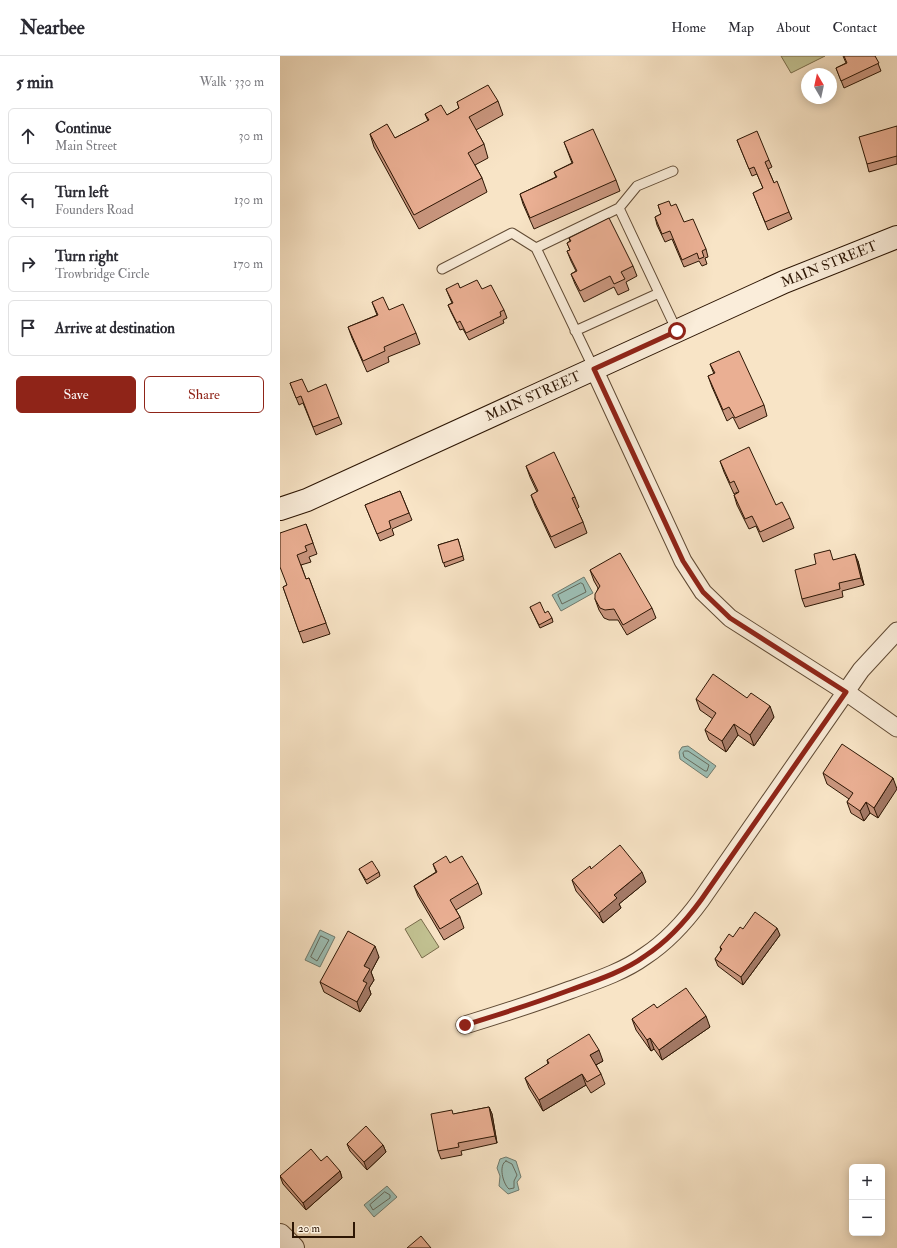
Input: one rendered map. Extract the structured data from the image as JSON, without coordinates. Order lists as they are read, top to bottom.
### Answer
{
  "streets": {
    "main road": ["MAIN STREET"]
  },
  "scale_bar": "20 m",
  "north": "top",
  "page": {
    "header": "Nearbee",
    "nav": [
      "Home",
      "Map",
      "About",
      "Contact"
    ],
    "heading": ["5 min", "Walk · 330 m"],
    "list": [
      ["Continue", "Main Street", "30 m"],
      ["Turn left", "Founders Road", "130 m"],
      ["Turn right", "Trowbridge Circle", "170 m"],
      "Arrive at destination"
    ],
    "buttons": ["Save", "Share"],
    "map_buttons": ["+", "−"],
    "scale": "20 m"
  }
}
